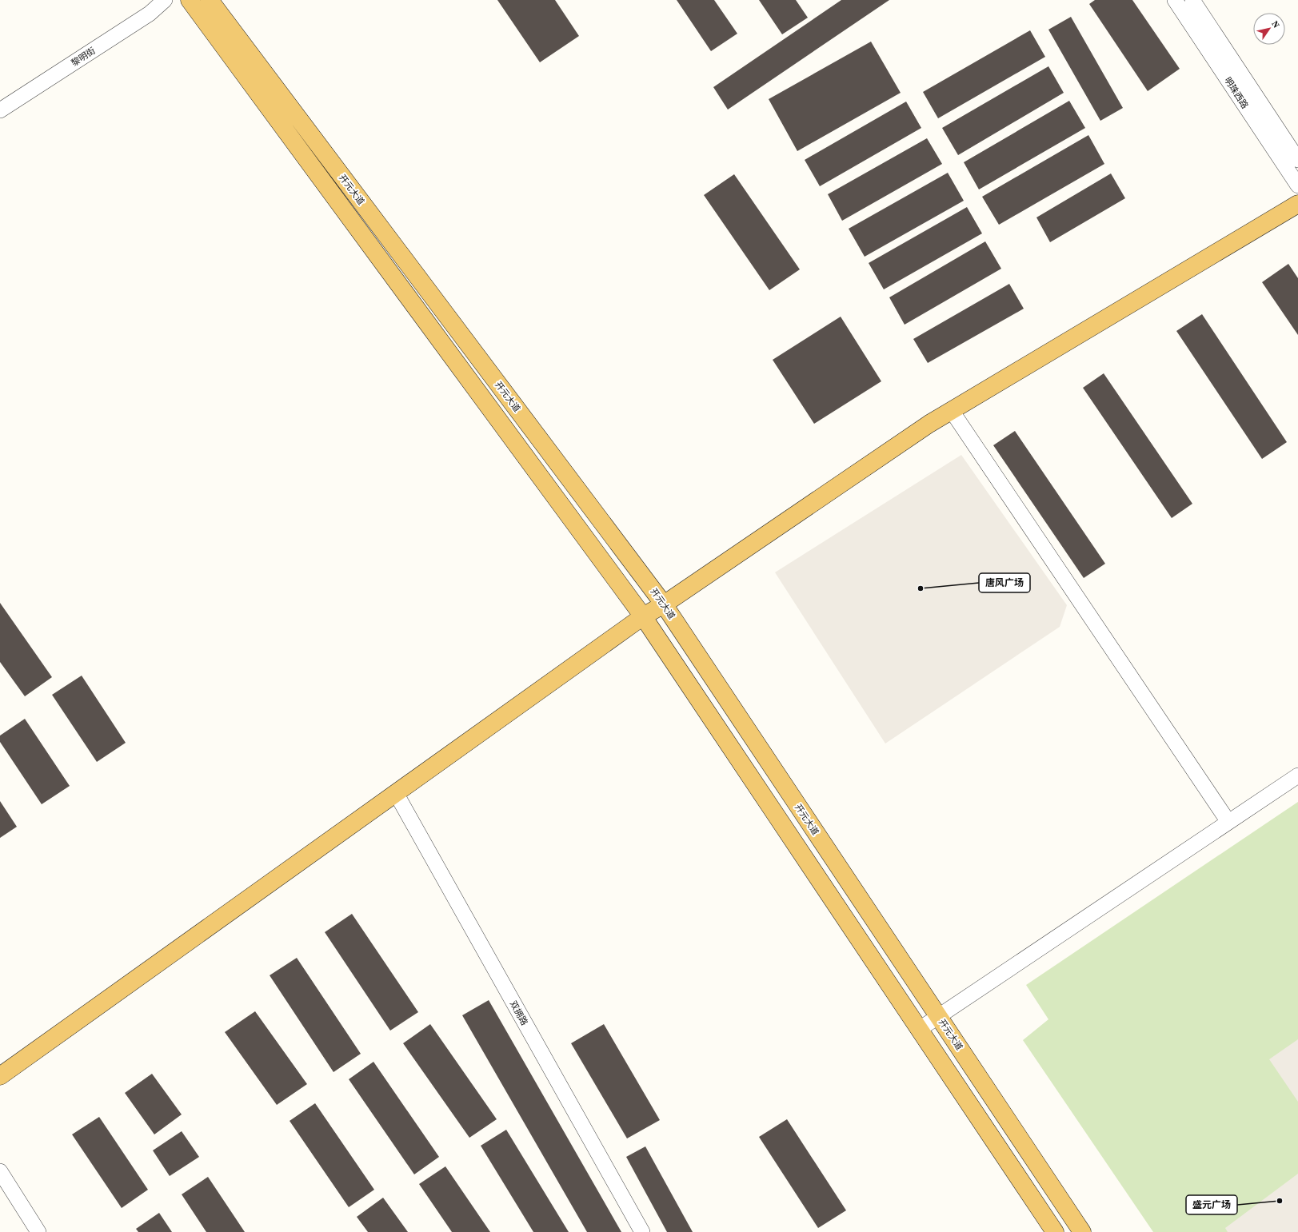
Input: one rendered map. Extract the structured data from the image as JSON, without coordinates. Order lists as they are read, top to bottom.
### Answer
{
  "streets": {
    "main road": ["开元大道"],
    "street": ["黎明街", "明珠西路", "双拥路"]
  },
  "places": ["唐风广场", "盛元广场"],
  "north": "top right"
}
